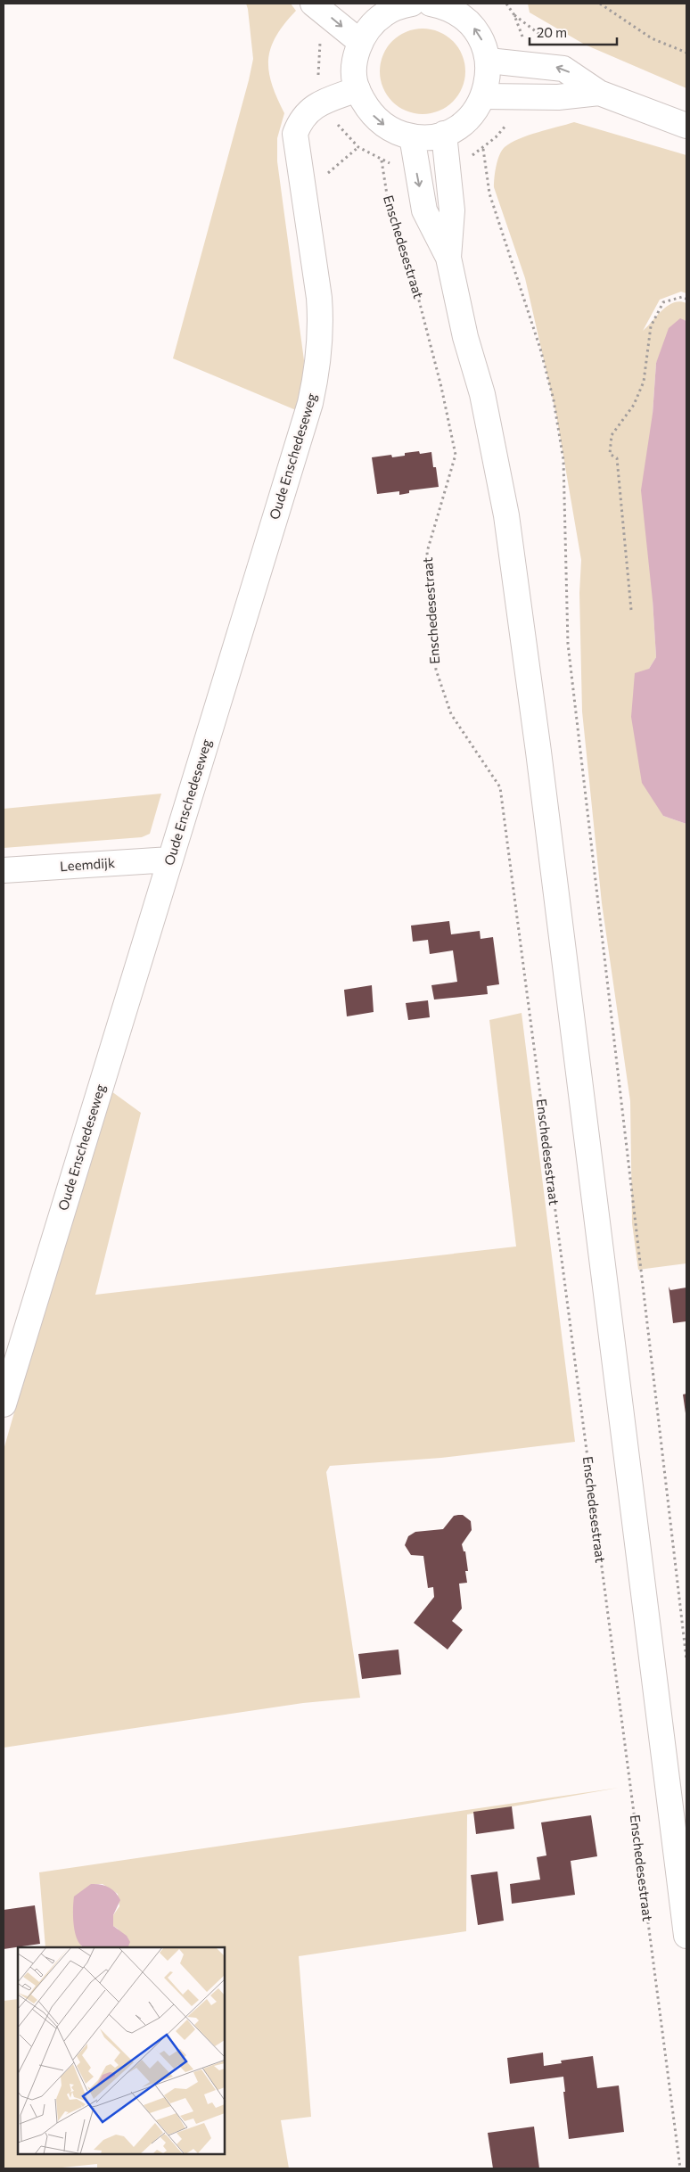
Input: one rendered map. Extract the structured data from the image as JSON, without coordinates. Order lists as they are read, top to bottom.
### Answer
{
  "streets": {
    "main road": ["Oude Enschedeseweg", "Leemdijk"],
    "path": ["Enschedesestraat"]
  },
  "crossings": [
    ["Oude Enschedeseweg", "Leemdijk"]
  ],
  "scale_bar": "20 m"
}
